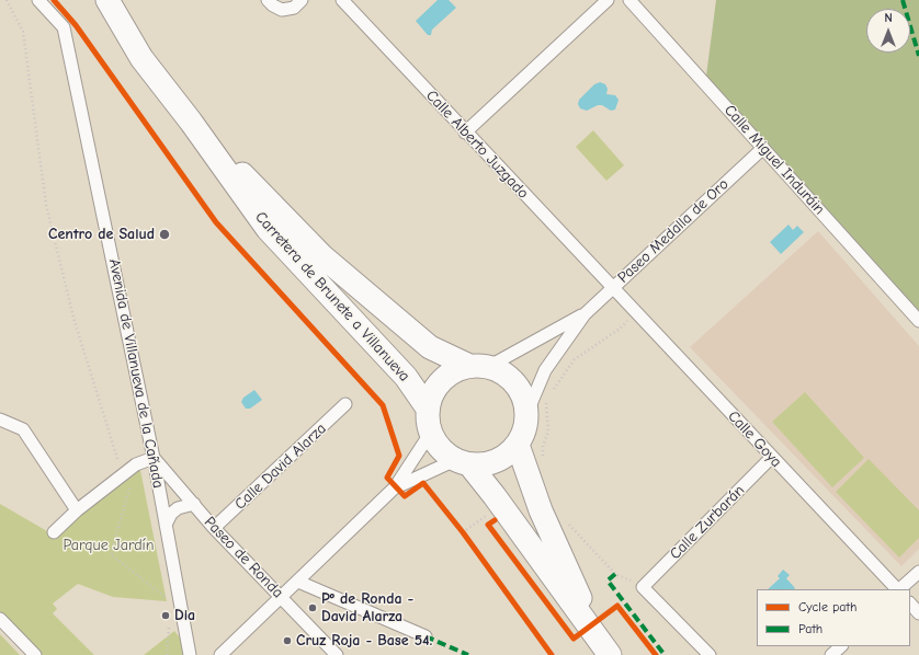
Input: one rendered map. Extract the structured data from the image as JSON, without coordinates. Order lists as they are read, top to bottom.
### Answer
{
  "streets": {
    "highway": ["Carretera de Brunete a Villanueva"],
    "street": [
      "Calle Alberto Juzgado",
      "Calle Miguel Induráin",
      "Paseo Medalla de Oro",
      "Avenida de Villanueva de la Cañada",
      "Calle Goya",
      "Calle David Alarza",
      "Calle Zurbarán",
      "Paseo de Ronda"
    ]
  },
  "crossings": [
    ["Calle Alberto Juzgado", "Paseo Medalla de Oro"],
    ["Calle Alberto Juzgado", "Calle Goya"],
    ["Calle Miguel Induráin", "Paseo Medalla de Oro"],
    ["Paseo Medalla de Oro", "Carretera de Brunete a Villanueva"],
    ["Paseo Medalla de Oro", "Calle Goya"],
    ["Avenida de Villanueva de la Cañada", "Paseo de Ronda"],
    ["Calle Goya", "Calle Zurbarán"],
    ["Calle David Alarza", "Paseo de Ronda"]
  ],
  "parks": ["Parque Jardín"],
  "places": [
    "Centro de Salud",
    "Pº de Ronda - David Alarza",
    "Dia",
    "Cruz Roja - Base 54."
  ],
  "legend": ["Cycle path", "Path"],
  "north": "top"
}
